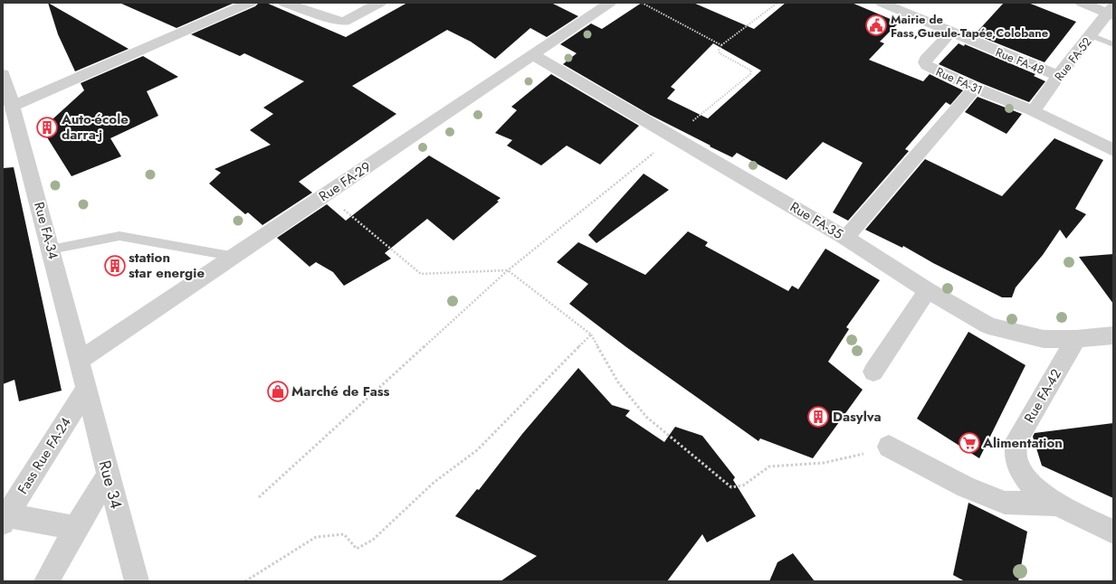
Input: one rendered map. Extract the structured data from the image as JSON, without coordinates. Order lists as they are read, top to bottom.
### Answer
{
  "streets": {
    "street": [
      "Rue FA-52",
      "Rue FA-48",
      "Rue FA-31",
      "Rue FA-29",
      "Rue FA-35",
      "Rue FA-34",
      "Rue FA-42",
      "Fass Rue FA-24",
      "Rue 34"
    ]
  },
  "crossings": [
    ["Rue FA-52", "Rue FA-48"],
    ["Rue FA-52", "Rue FA-31"],
    ["Rue FA-48", "Rue FA-31"],
    ["Rue FA-29", "Rue FA-35"],
    ["Rue FA-29", "Rue FA-34"],
    ["Rue FA-35", "Rue FA-42"],
    ["Rue FA-34", "Fass Rue FA-24"],
    ["Rue FA-34", "Rue 34"],
    ["Fass Rue FA-24", "Rue 34"]
  ],
  "places": {
    "public building": ["Mairie de Fass,Gueule-Tapée,Colobane"],
    "building": ["Auto-école darra-j", "station star energie", "Dasylva"],
    "shop": ["Marché de Fass"],
    "supermarket": ["Alimentation"]
  }
}
